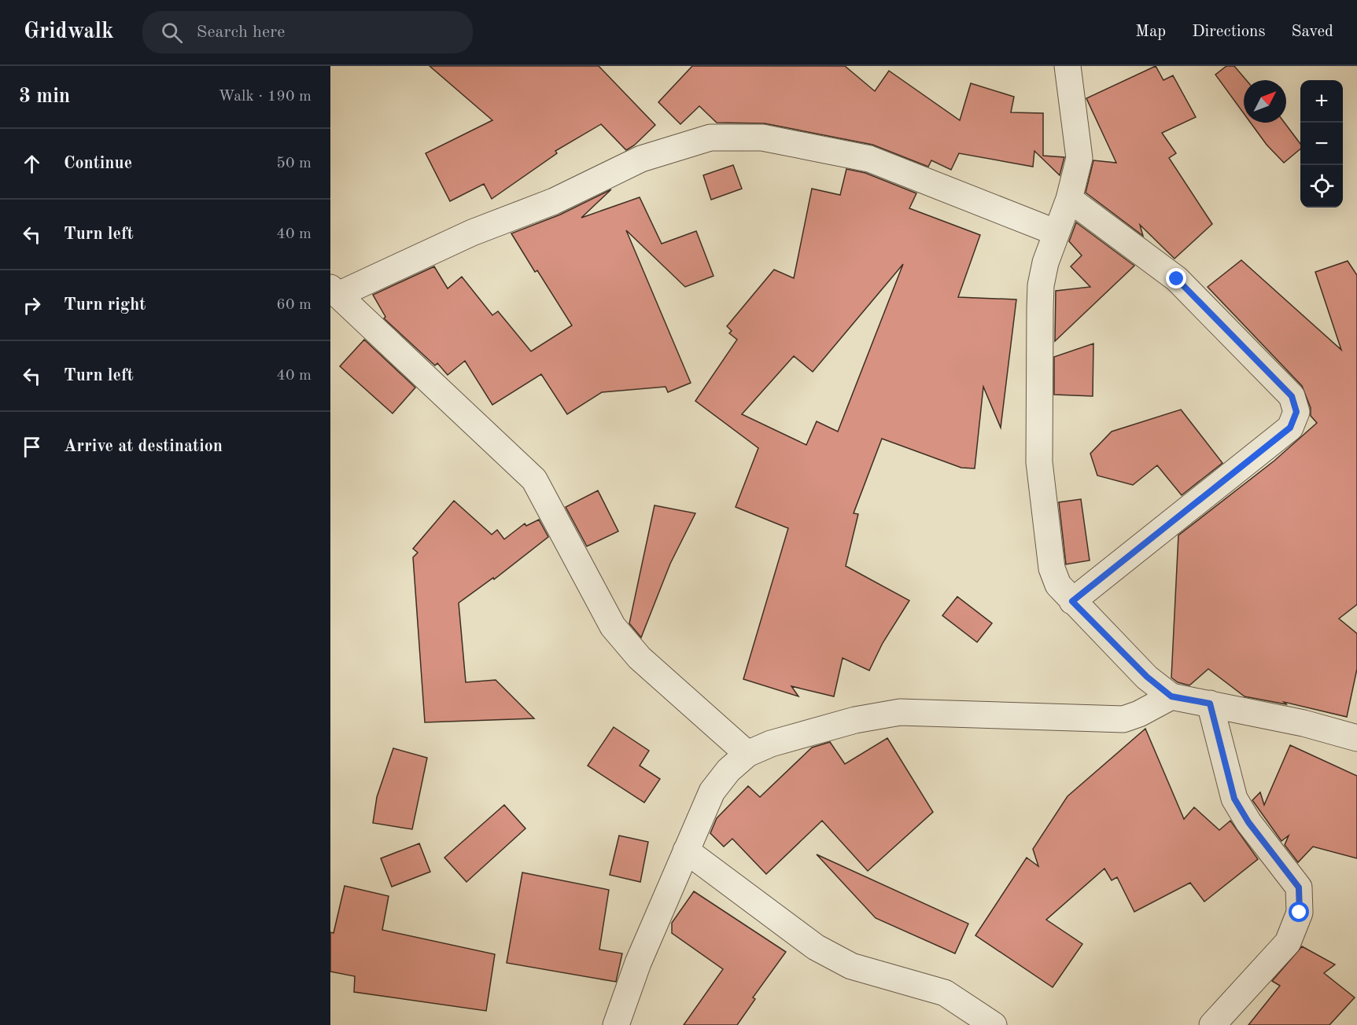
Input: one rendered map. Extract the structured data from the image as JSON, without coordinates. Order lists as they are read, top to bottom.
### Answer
{
  "north": "top right",
  "page": {
    "header": "Gridwalk",
    "search": "Search here",
    "nav": ["Map", "Directions", "Saved"],
    "heading": ["3 min", "Walk · 190 m"],
    "map_buttons": ["+", "−"],
    "list": [
      ["Continue", "50 m"],
      ["Turn left", "40 m"],
      ["Turn right", "60 m"],
      ["Turn left", "40 m"],
      "Arrive at destination"
    ]
  }
}
